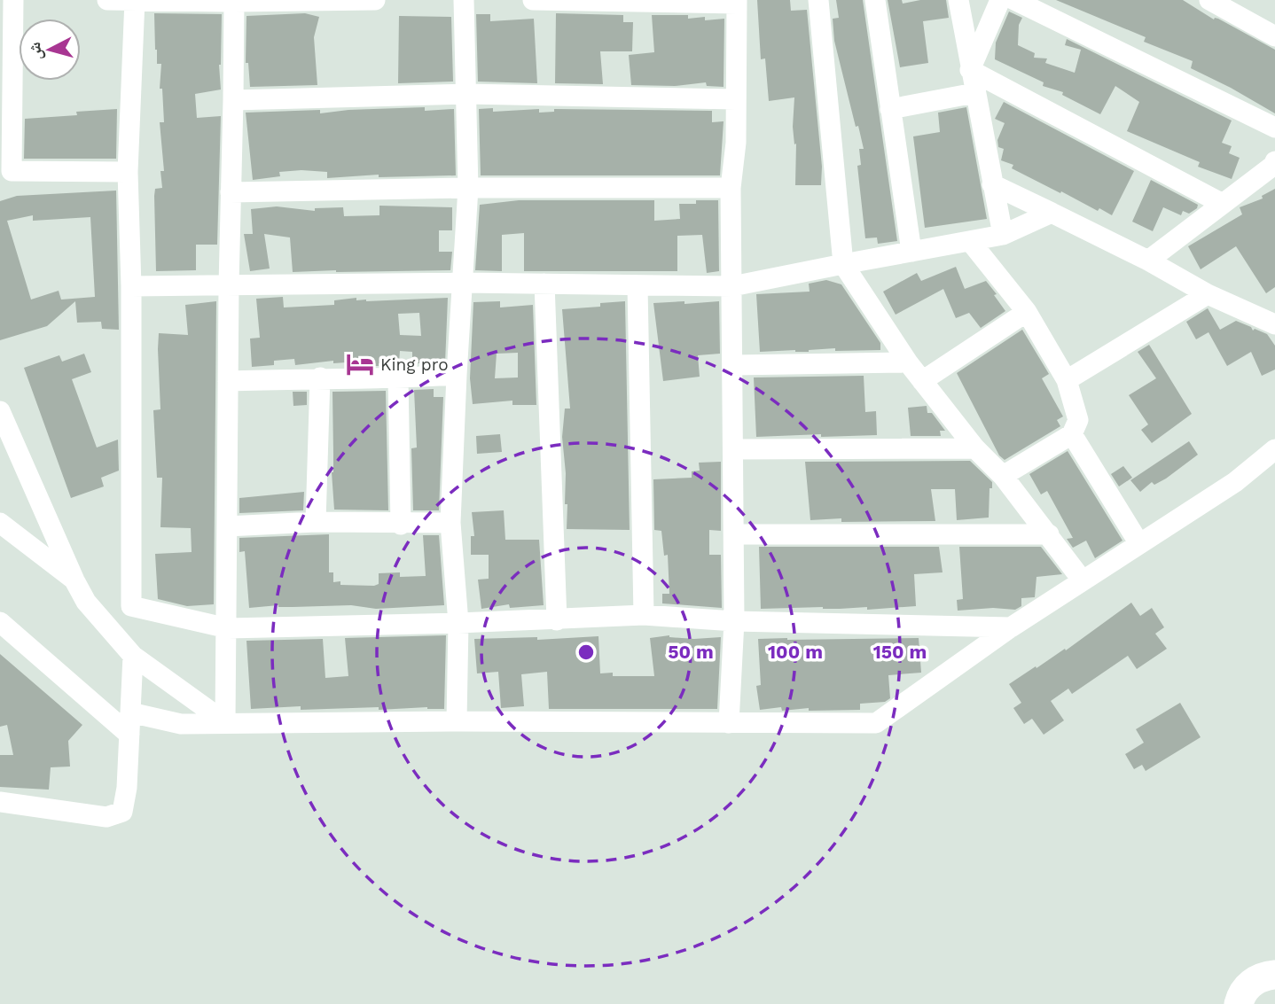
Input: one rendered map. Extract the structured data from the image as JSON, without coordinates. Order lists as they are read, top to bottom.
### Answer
{
  "places": {
    "hotel": ["King pro"]
  },
  "north": "left",
  "rings": ["50 m", "100 m", "150 m"]
}
